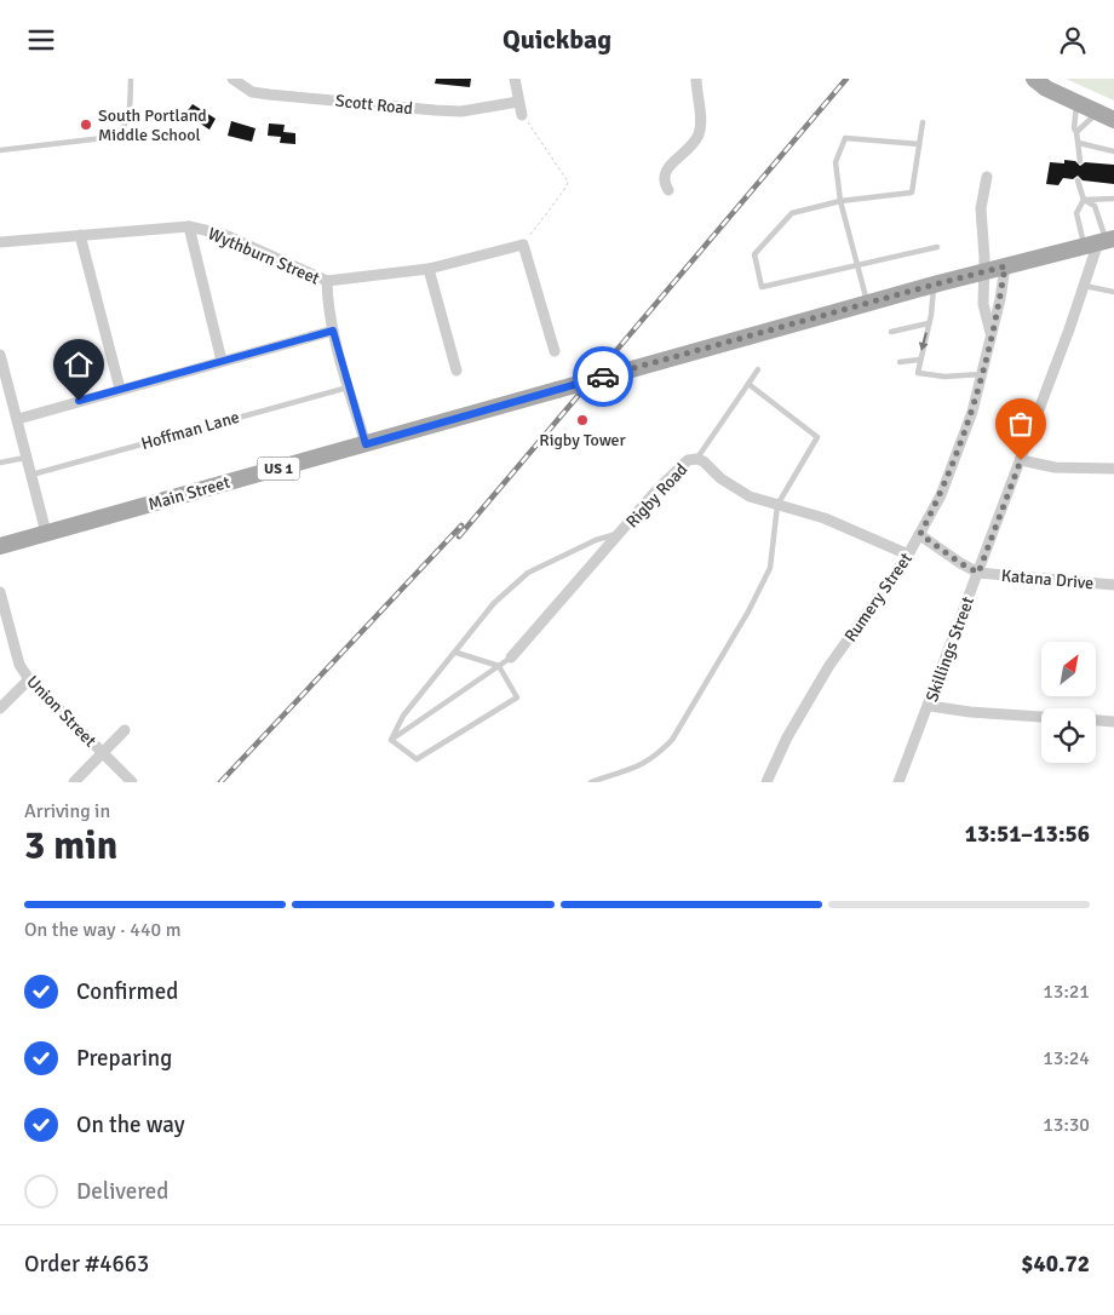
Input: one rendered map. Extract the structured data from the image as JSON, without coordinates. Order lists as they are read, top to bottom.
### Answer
{
  "streets": {
    "main road": ["US 1", "Main Street"],
    "street": [
      "Scott Road",
      "Wythburn Street",
      "Rigby Road",
      "Katana Drive",
      "Rumery Street",
      "Skillings Street",
      "Union Street"
    ],
    "lane": ["Hoffman Lane"]
  },
  "crossings": [
    ["Main Street", "Rumery Street"],
    ["Main Street", "Skillings Street"],
    ["Rigby Road", "Rumery Street"],
    ["Katana Drive", "Rumery Street"],
    ["Katana Drive", "Skillings Street"]
  ],
  "places": ["South Portland Middle School", "Rigby Tower"],
  "north": "top right",
  "page": {
    "header": "Quickbag",
    "heading": ["3 min", "Arriving in", "13:51–13:56"],
    "panel": ["Order #4663", "$40.72"],
    "bar": "On the way · 440 m",
    "list": [
      ["Confirmed", "13:21"],
      ["Preparing", "13:24"],
      ["On the way", "13:30"],
      "Delivered"
    ]
  }
}
